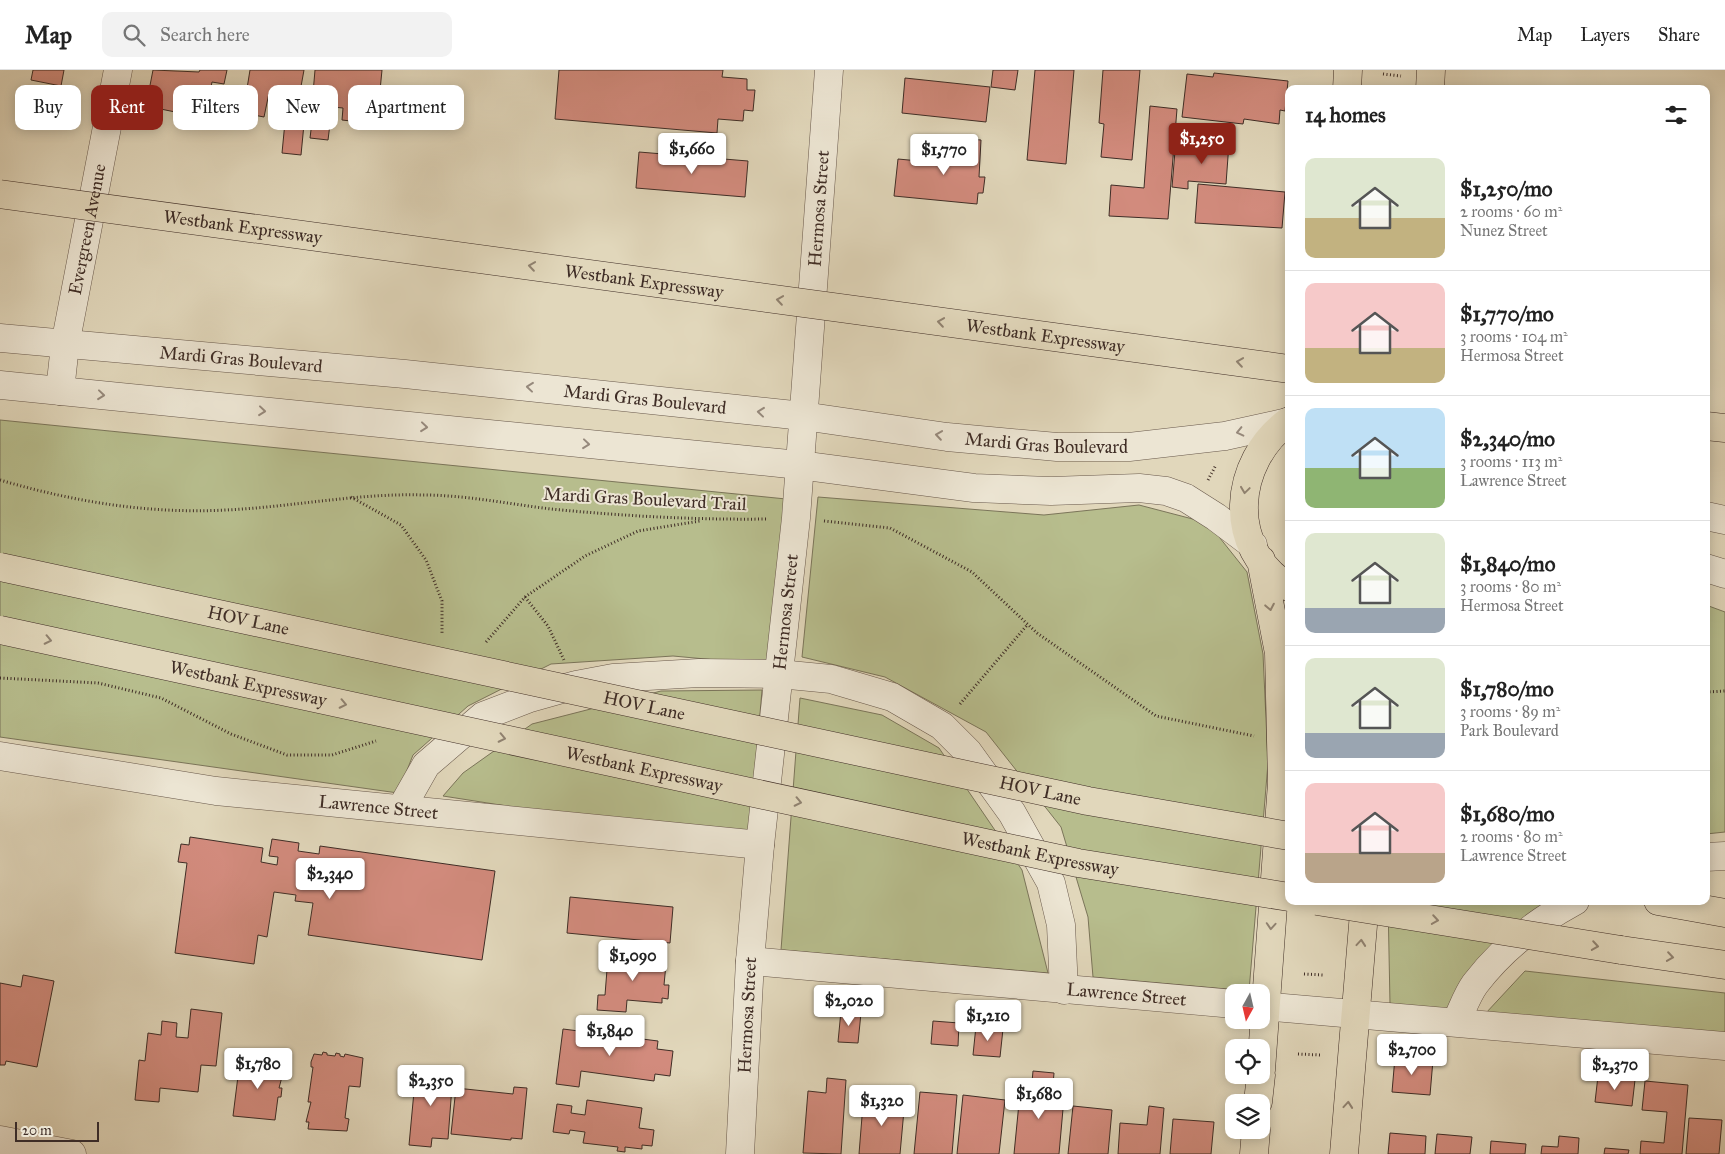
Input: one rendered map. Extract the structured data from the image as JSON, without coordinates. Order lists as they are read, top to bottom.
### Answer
{
  "streets": {
    "main road": ["Westbank Expressway", "HOV Lane"],
    "street": [
      "Hermosa Street",
      "Evergreen Avenue",
      "Mardi Gras Boulevard",
      "Lawrence Street"
    ],
    "path": ["Mardi Gras Boulevard Trail"]
  },
  "crossings": [
    ["Hermosa Street", "Mardi Gras Boulevard"],
    ["Hermosa Street", "Mardi Gras Boulevard Trail"],
    ["Hermosa Street", "Lawrence Street"],
    ["Evergreen Avenue", "Mardi Gras Boulevard"]
  ],
  "scale_bar": "20 m",
  "north": "bottom",
  "page": {
    "header": "Map",
    "search": "Search here",
    "nav": ["Map", "Layers", "Share"],
    "chip": [
      "Buy",
      "Rent",
      "Filters",
      "New",
      "Apartment"
    ],
    "heading": "14 homes",
    "price": [
      "$1,250",
      "$1,660",
      "$1,770",
      "$2,340",
      "$1,090",
      "$2,020",
      "$1,210",
      "$1,840",
      "$2,700",
      "$1,780",
      "$2,370",
      "$2,350",
      "$1,680",
      "$1,320"
    ],
    "list": [
      {
        "name": "$1,250/mo",
        "note": "2 rooms · 60 m² · Nunez Street"
      },
      {
        "name": "$1,770/mo",
        "note": "3 rooms · 104 m² · Hermosa Street"
      },
      {
        "name": "$2,340/mo",
        "note": "3 rooms · 113 m² · Lawrence Street"
      },
      {
        "name": "$1,840/mo",
        "note": "3 rooms · 80 m² · Hermosa Street"
      },
      {
        "name": "$1,780/mo",
        "note": "3 rooms · 89 m² · Park Boulevard"
      },
      {
        "name": "$1,680/mo",
        "note": "2 rooms · 80 m² · Lawrence Street"
      }
    ],
    "scale": "20 m"
  }
}
